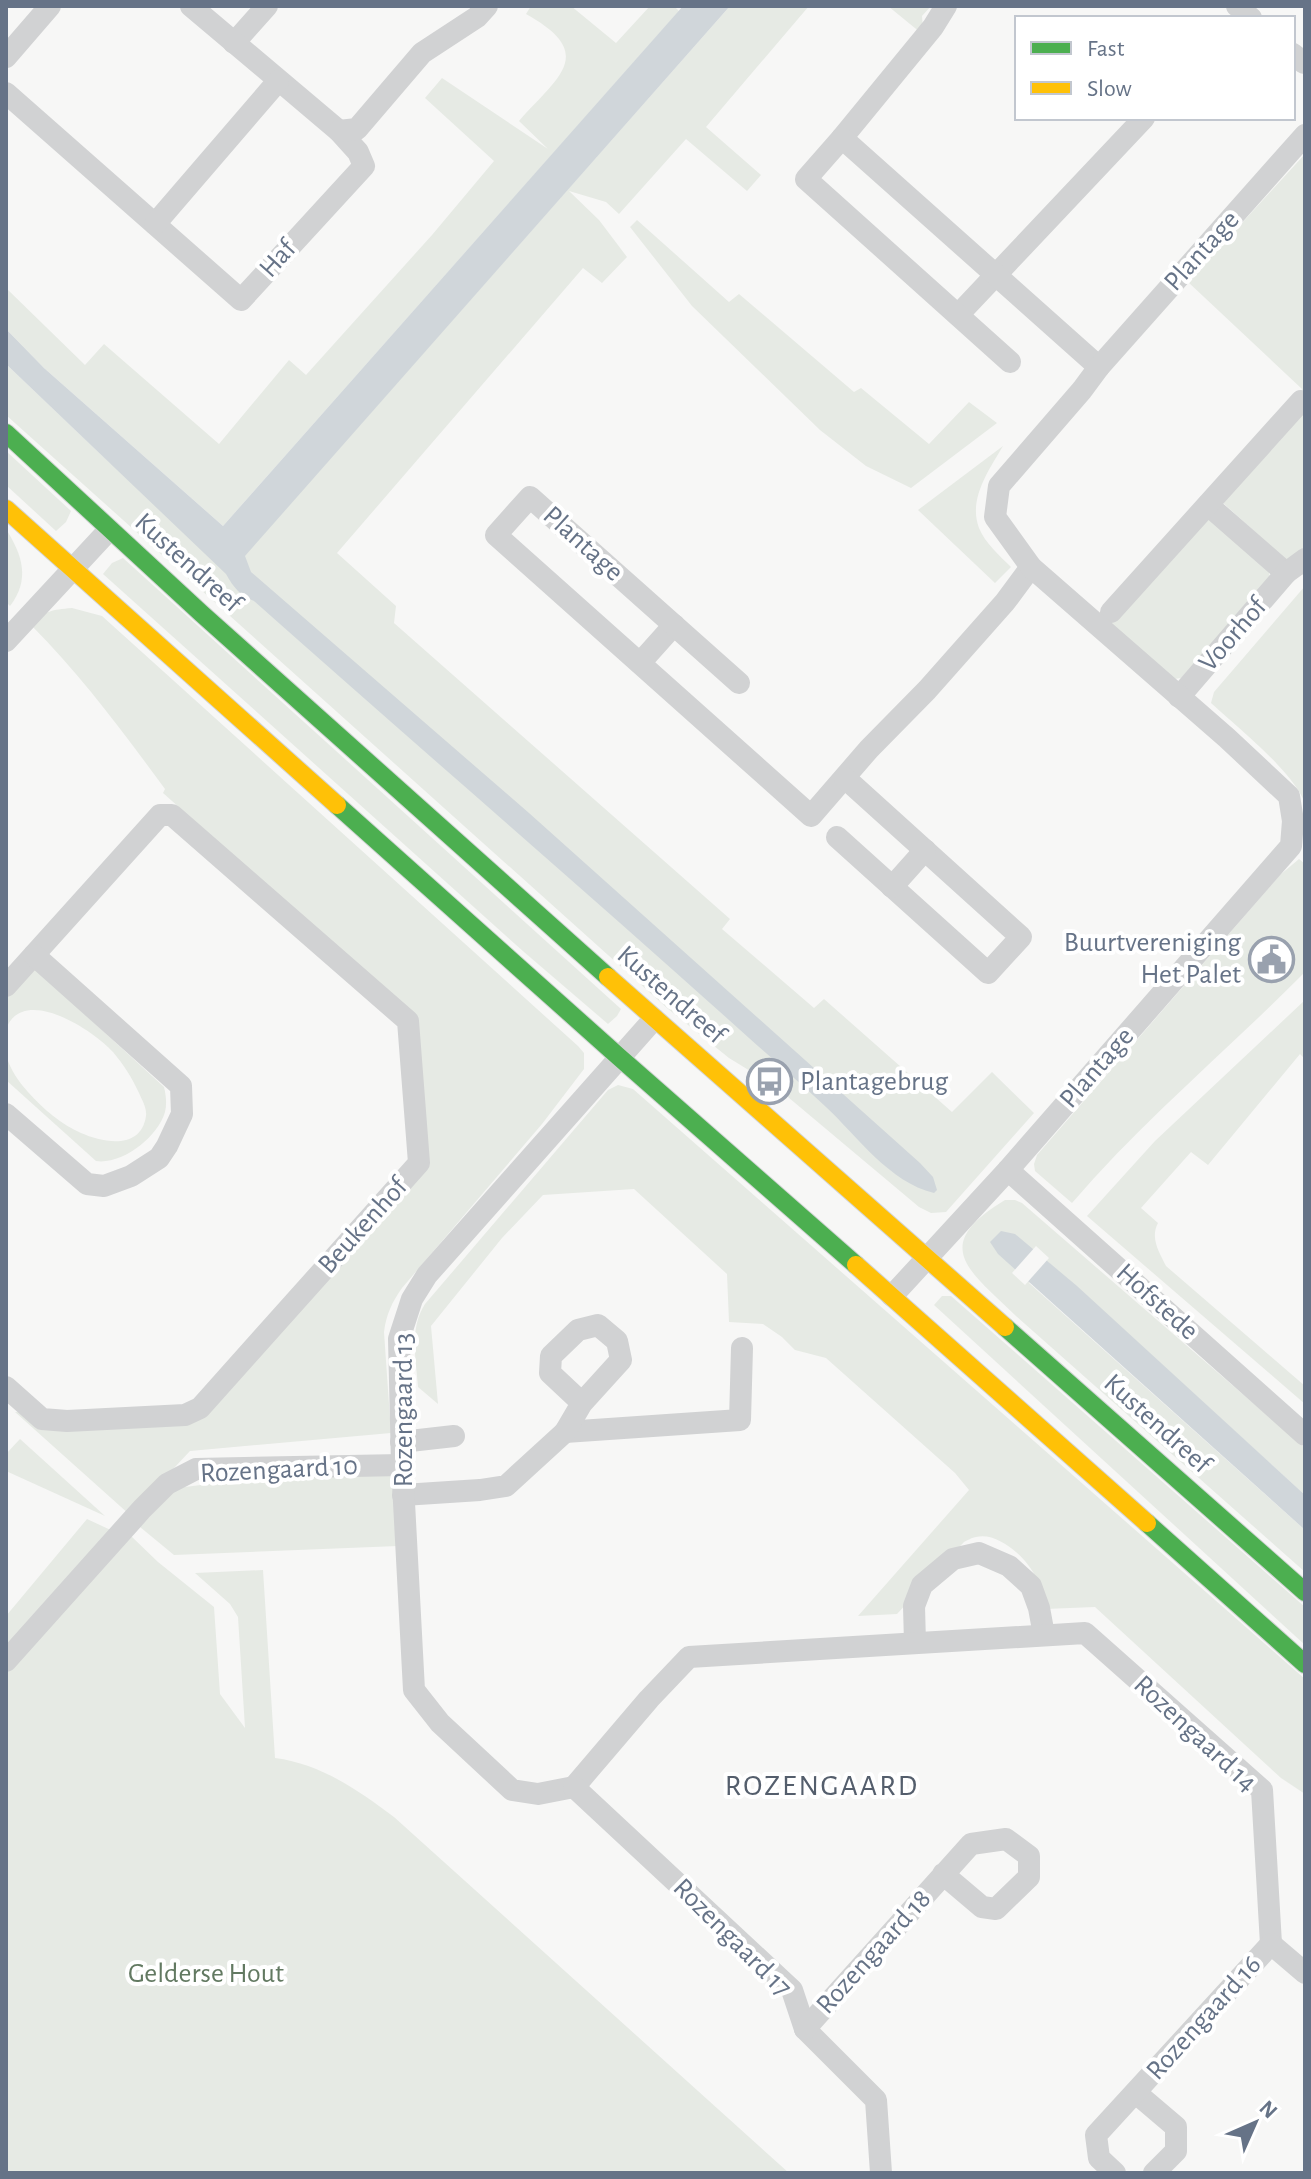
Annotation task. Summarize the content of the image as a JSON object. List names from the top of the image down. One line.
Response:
{"streets":{"main road":["Kustendreef"],"street":["Plantage","Haf","Voorhof","Beukenhof","Hofstede","Rozengaard 13","Rozengaard 10","Rozengaard 14","Rozengaard 17","Rozengaard 18","Rozengaard 16"]},"crossings":[["Plantage","Kustendreef"],["Plantage","Voorhof"],["Plantage","Hofstede"],["Kustendreef","Rozengaard 13"],["Rozengaard 13","Rozengaard 10"],["Rozengaard 13","Rozengaard 14"],["Rozengaard 13","Rozengaard 17"],["Rozengaard 14","Rozengaard 17"],["Rozengaard 14","Rozengaard 16"],["Rozengaard 17","Rozengaard 18"]],"districts":["ROZENGAARD"],"parks":["Gelderse Hout"],"places":{"public building":["Buurtvereniging Het Palet"],"bus stop":["Plantagebrug"]},"legend":["Fast","Slow"],"north":"top right"}
